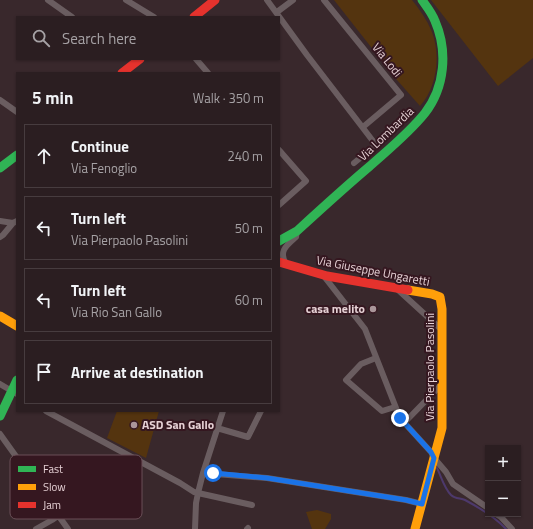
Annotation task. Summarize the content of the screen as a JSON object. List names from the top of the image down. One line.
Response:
{"streets":{"street":["Via Lodi","Via Lombardia","Via Giuseppe Ungaretti","Via Pierpaolo Pasolini"]},"crossings":[["Via Giuseppe Ungaretti","Via Pierpaolo Pasolini"]],"places":["casa melito","ASD San Gallo"],"legend":["Fast","Slow","Jam"],"page":{"search":"Search here","heading":["5 min","Walk · 350 m"],"list":[["Continue","Via Fenoglio","240 m"],["Turn left","Via Pierpaolo Pasolini","50 m"],["Turn left","Via Rio San Gallo","60 m"],"Arrive at destination"],"map_buttons":["+","−"]}}
